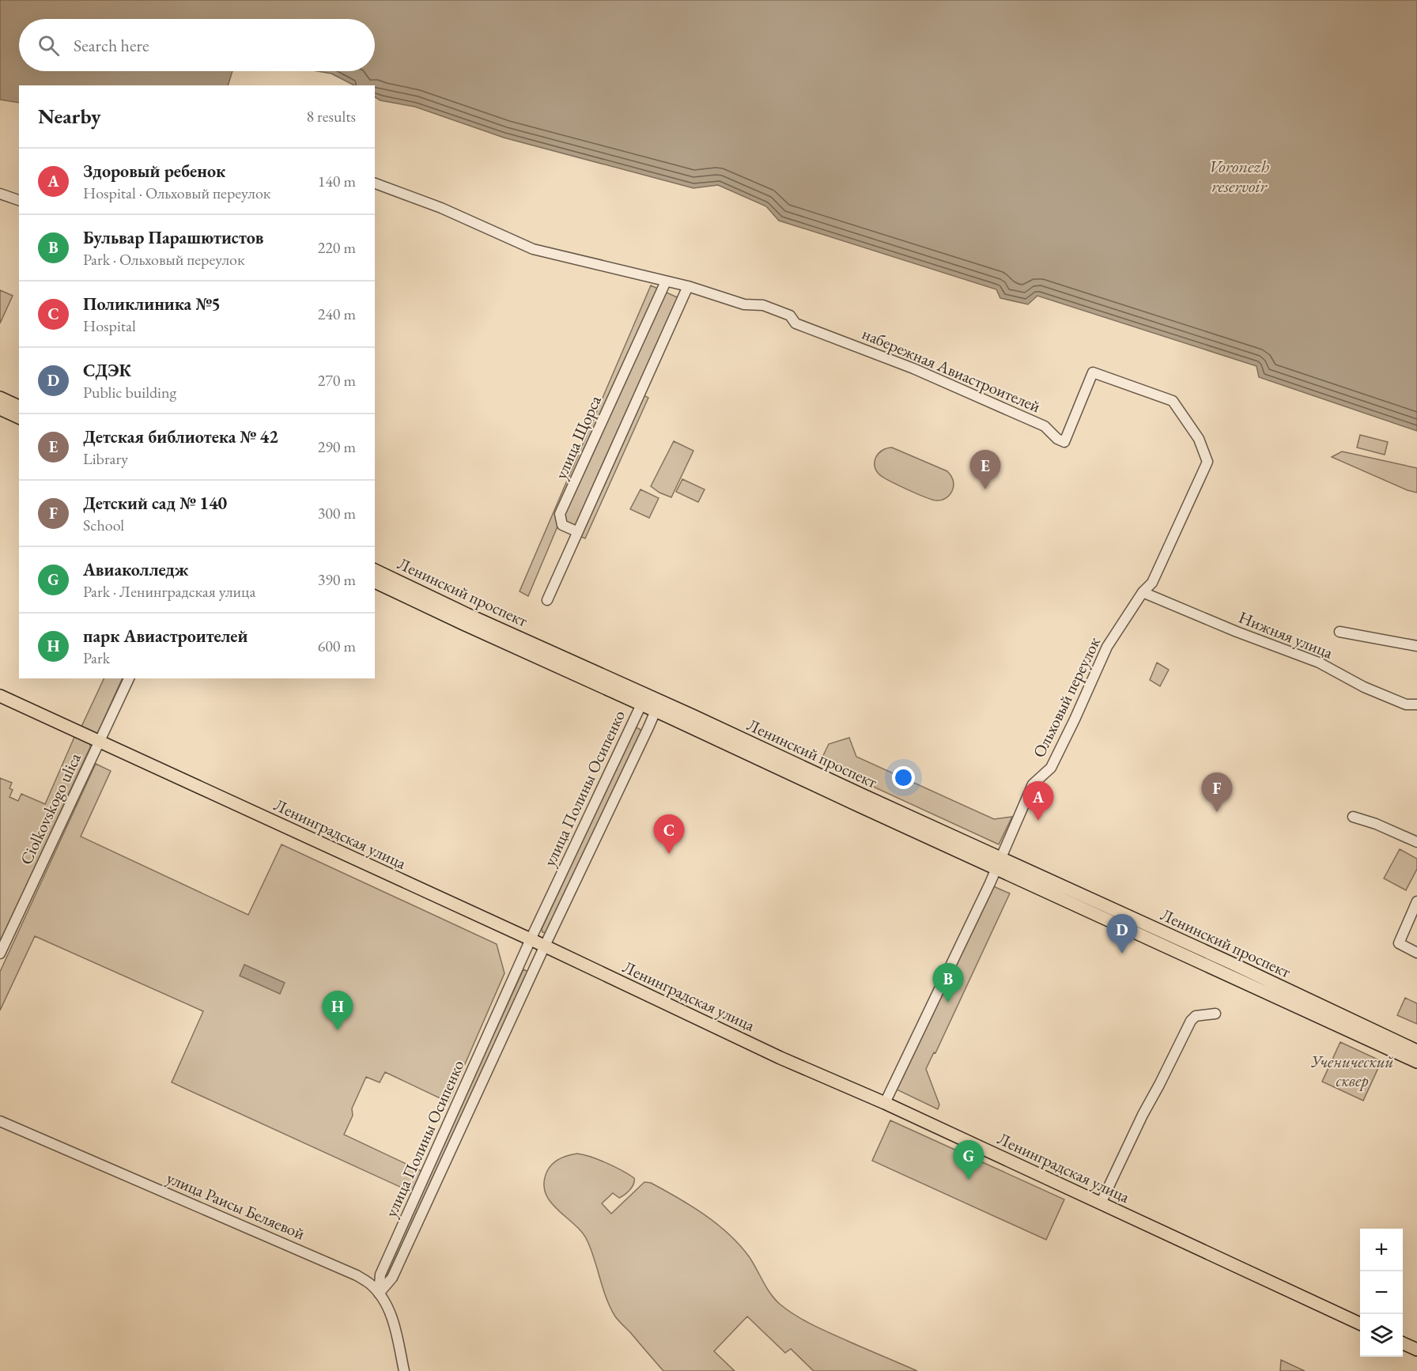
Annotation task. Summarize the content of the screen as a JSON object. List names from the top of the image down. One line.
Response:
{"streets":{"main road":["Ленинский проспект","Ленинградская улица"],"street":["набережная Авиастроителей","улица Щорса","Нижняя улица","Ольховый переулок","улица Полины Осипенко","Ciolkovskogo ulica","улица Раисы Беляевой"]},"crossings":[["набережная Авиастроителей","улица Щорса"],["набережная Авиастроителей","Ольховый переулок"],["Ленинский проспект","Ольховый переулок"],["Ленинский проспект","улица Полины Осипенко"],["Нижняя улица","Ольховый переулок"],["Ольховый переулок","Ленинградская улица"],["улица Полины Осипенко","Ленинградская улица"],["улица Полины Осипенко","улица Раисы Беляевой"],["Ciolkovskogo ulica","Ленинградская улица"]],"water":["Voronezh reservoir"],"parks":["Ученический сквер"],"page":{"search":"Search here","heading":["Nearby","8 results"],"list":[{"mark":"A","name":"Здоровый ребенок","note":"Hospital · Ольховый переулок","value":"140 m"},{"mark":"B","name":"Бульвар Парашютистов","note":"Park · Ольховый переулок","value":"220 m"},{"mark":"C","name":"Поликлиника №5","note":"Hospital","value":"240 m"},{"mark":"D","name":"СДЭК","note":"Public building","value":"270 m"},{"mark":"E","name":"Детская библиотека № 42","note":"Library","value":"290 m"},{"mark":"F","name":"Детский сад № 140","note":"School","value":"300 m"},{"mark":"G","name":"Авиаколледж","note":"Park · Ленинградская улица","value":"390 m"},{"mark":"H","name":"парк Авиастроителей","note":"Park","value":"600 m"}],"pins":["E","F","A","C","D","B","H","G"],"map_buttons":["+","−"]}}
